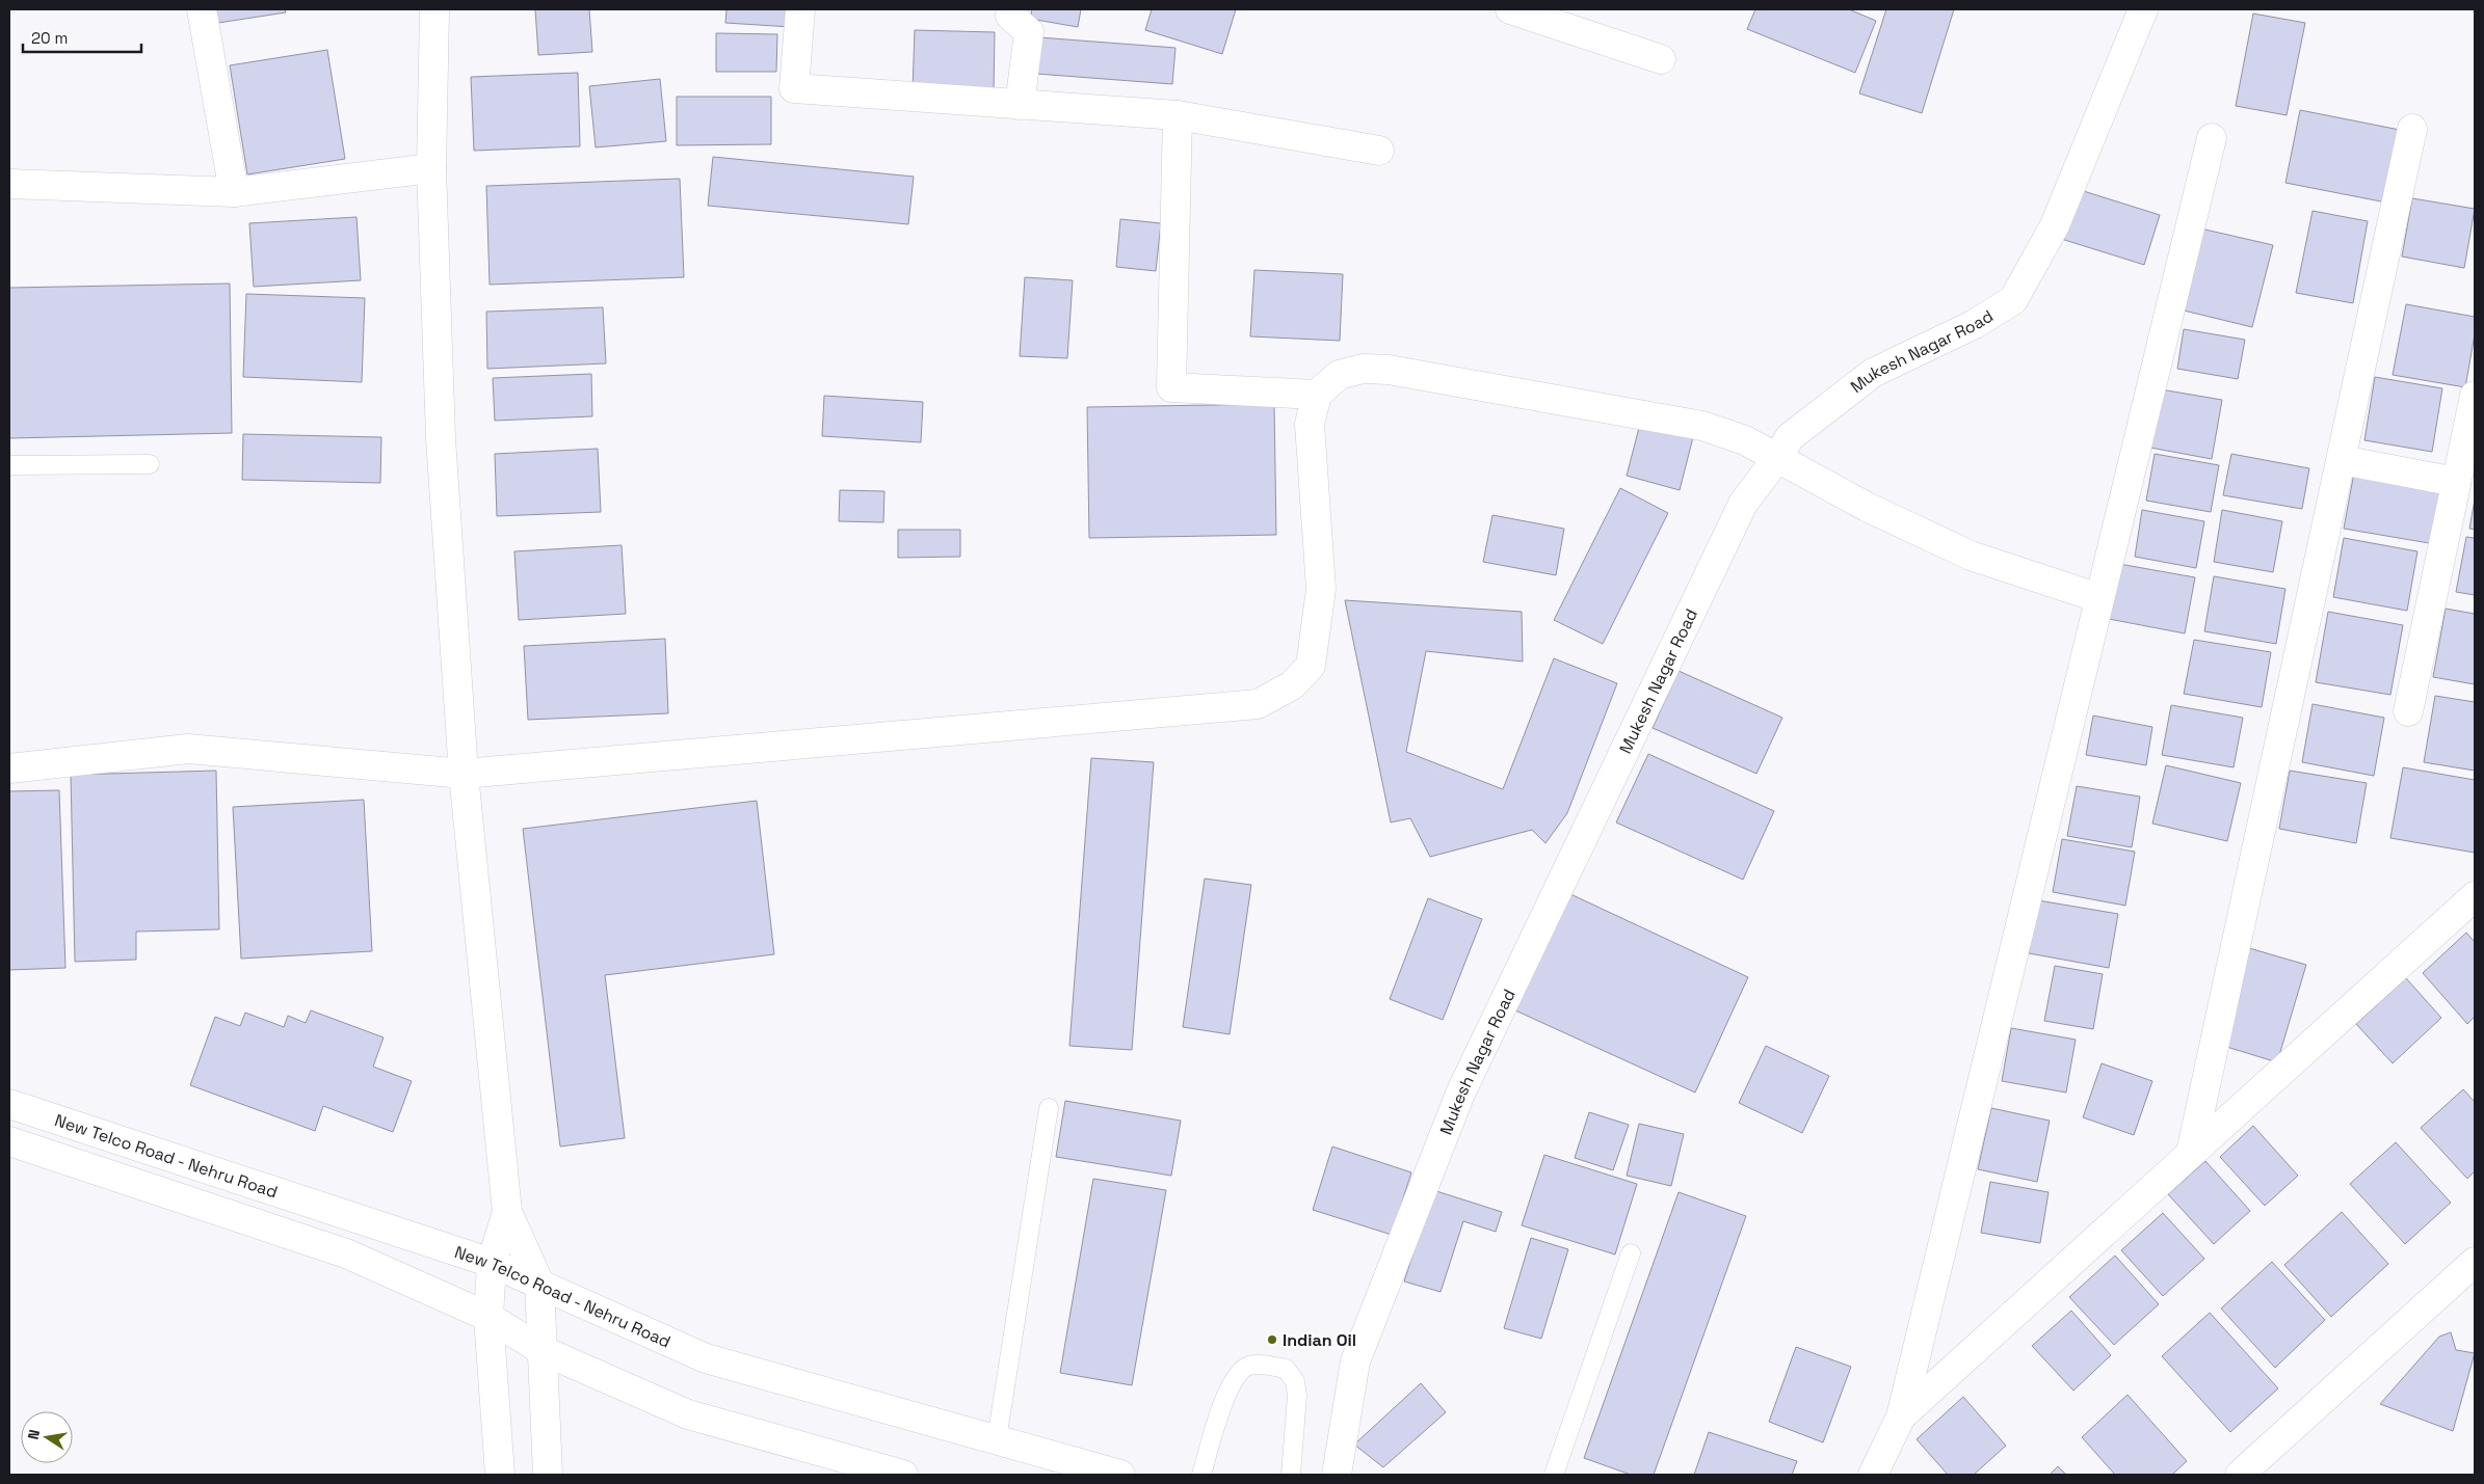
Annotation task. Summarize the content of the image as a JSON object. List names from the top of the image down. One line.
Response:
{"streets":{"street":["Mukesh Nagar Road","New Telco Road - Nehru Road"]},"places":["Indian Oil"],"scale_bar":"20 m","north":"left"}
